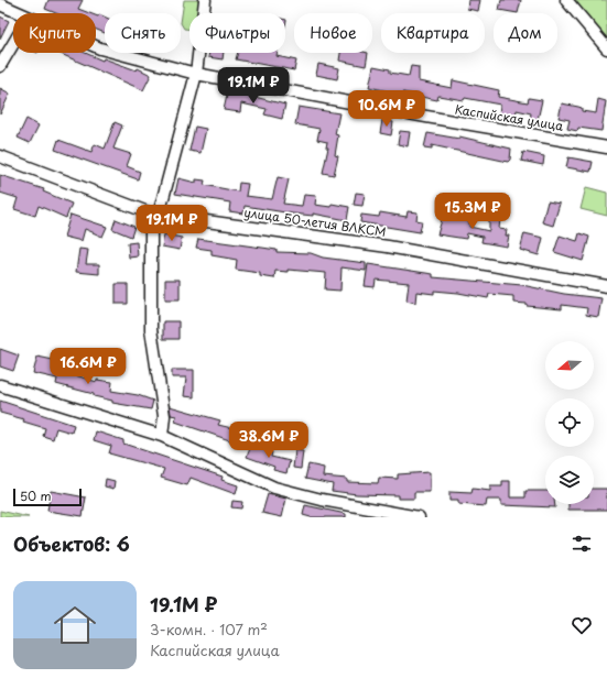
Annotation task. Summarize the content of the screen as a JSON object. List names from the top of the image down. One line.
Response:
{"streets":{"street":["Каспийская улица","улица 50-летия ВЛКСМ"]},"scale_bar":"50 m","north":"left","page":{"chip":["Купить","Снять","Фильтры","Новое","Квартира","Дом"],"price":["19.1M ₽","10.6M ₽","15.3M ₽","19.1M ₽","16.6M ₽","38.6M ₽"],"scale":"50 m","heading":"Объектов: 6","list":[{"name":"19.1M ₽","note":"3-комн. · 107 m² · Каспийская улица"}]}}
